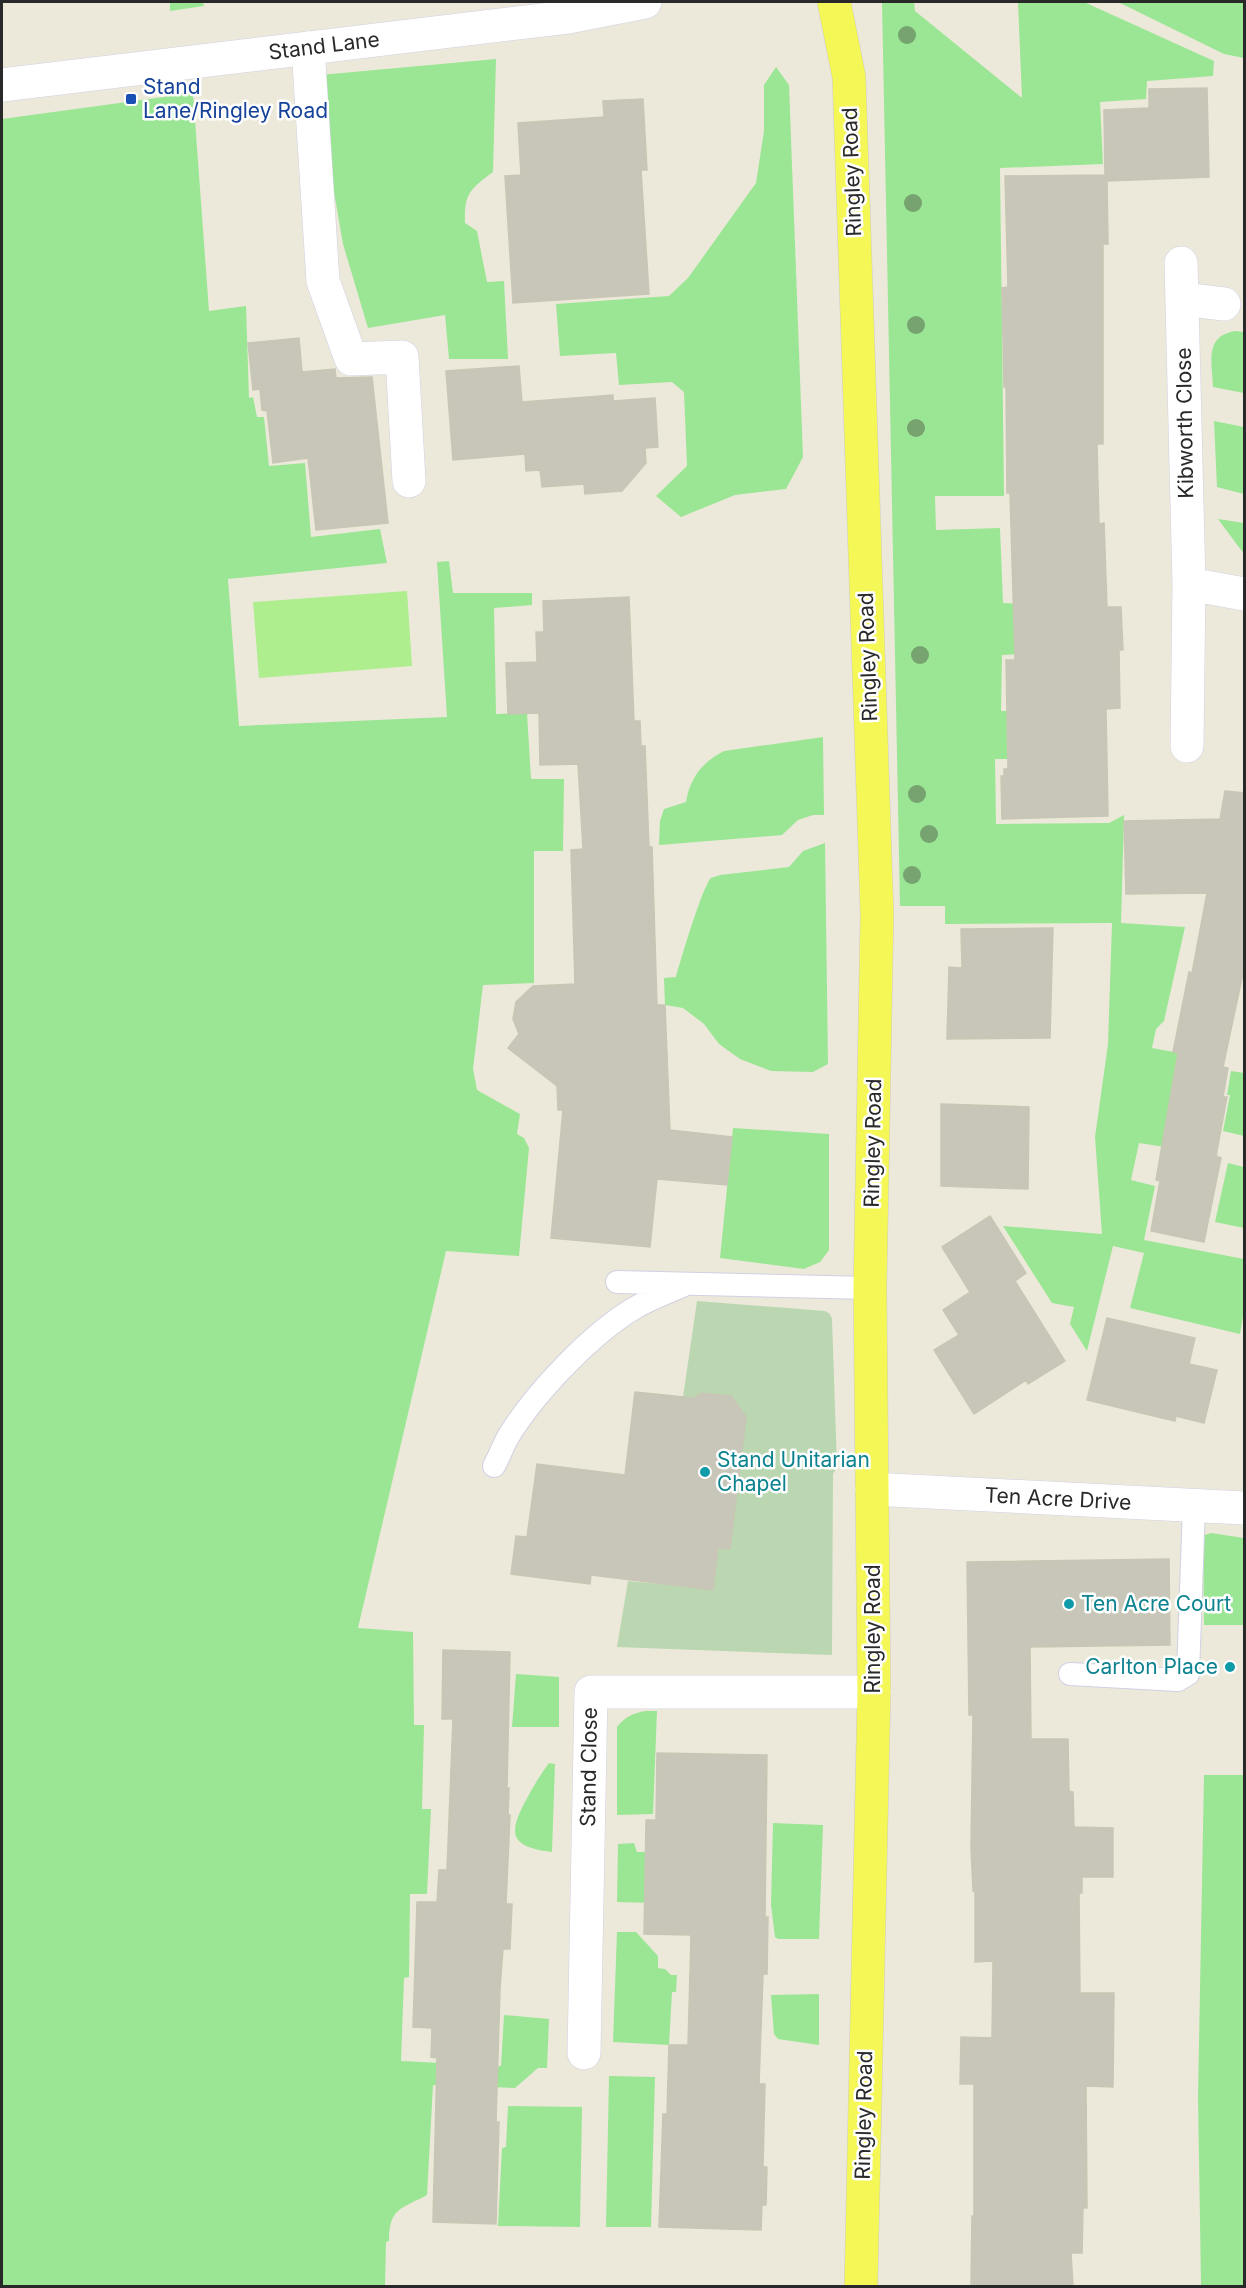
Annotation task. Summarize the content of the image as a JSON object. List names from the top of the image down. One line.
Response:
{"streets":{"main road":["Ringley Road"],"street":["Stand Lane","Kibworth Close","Ten Acre Drive","Stand Close"]},"crossings":[["Ringley Road","Ten Acre Drive"],["Ringley Road","Stand Close"]],"places":{"transit":["Stand Lane/Ringley Road"],"other":["Stand Unitarian Chapel","Ten Acre Court","Carlton Place"]}}
